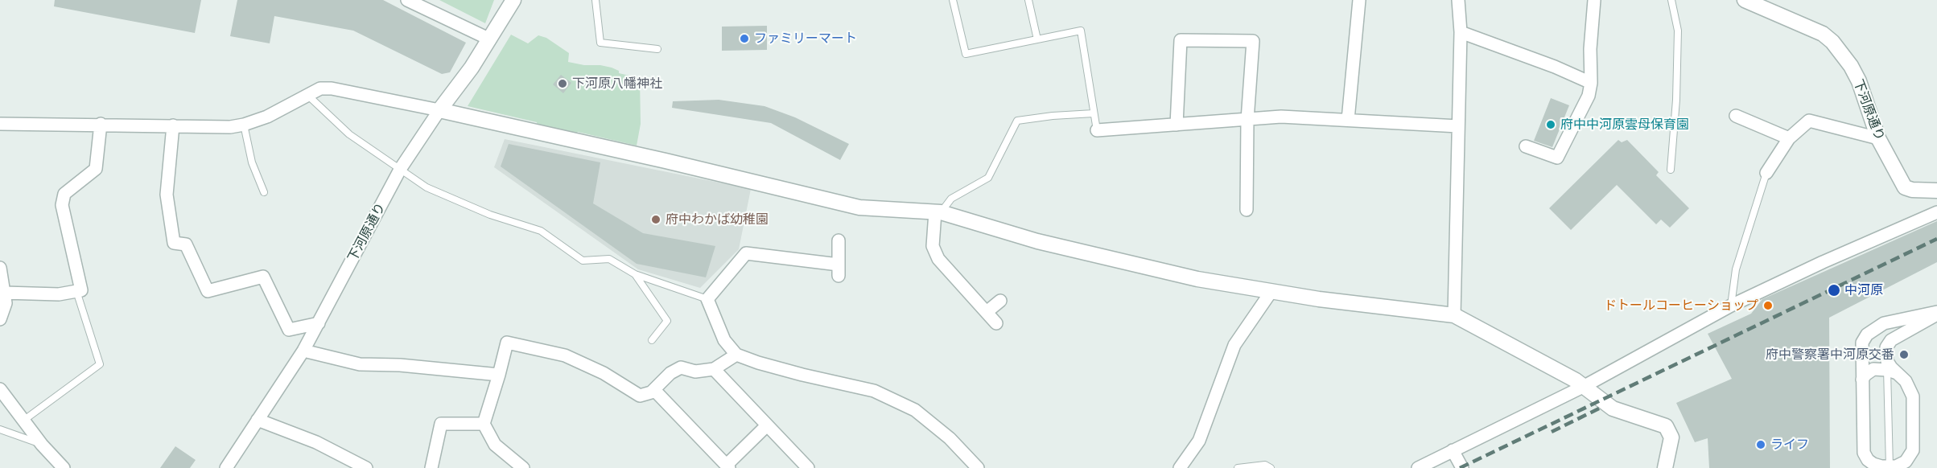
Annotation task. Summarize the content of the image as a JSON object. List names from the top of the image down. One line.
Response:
{"streets":{"street":["下河原通り"]},"places":["ファミリーマート","下河原八幡神社","府中中河原雲母保育園","府中わかば幼稚園","中河原","ドトールコーヒーショップ","府中警察署中河原交番","ライフ"]}
